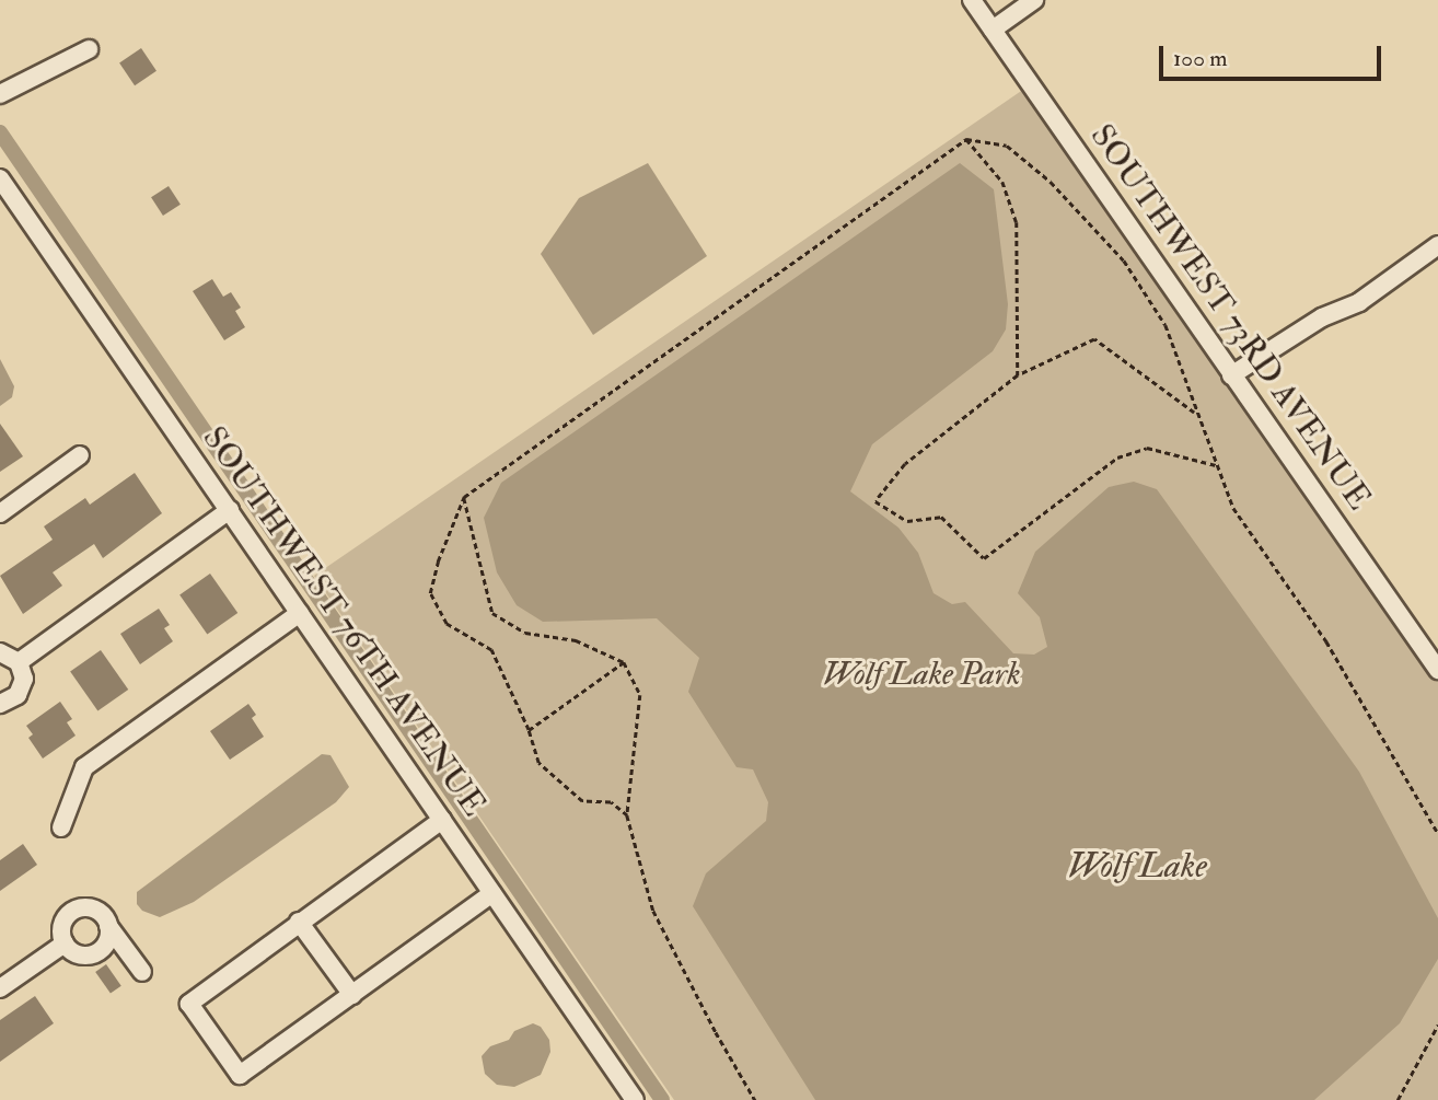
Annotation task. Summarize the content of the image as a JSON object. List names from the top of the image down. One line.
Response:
{"streets":{"street":["SOUTHWEST 73RD AVENUE","SOUTHWEST 76TH AVENUE"]},"water":["Wolf Lake"],"parks":["Wolf Lake Park"],"scale_bar":"100 m"}
